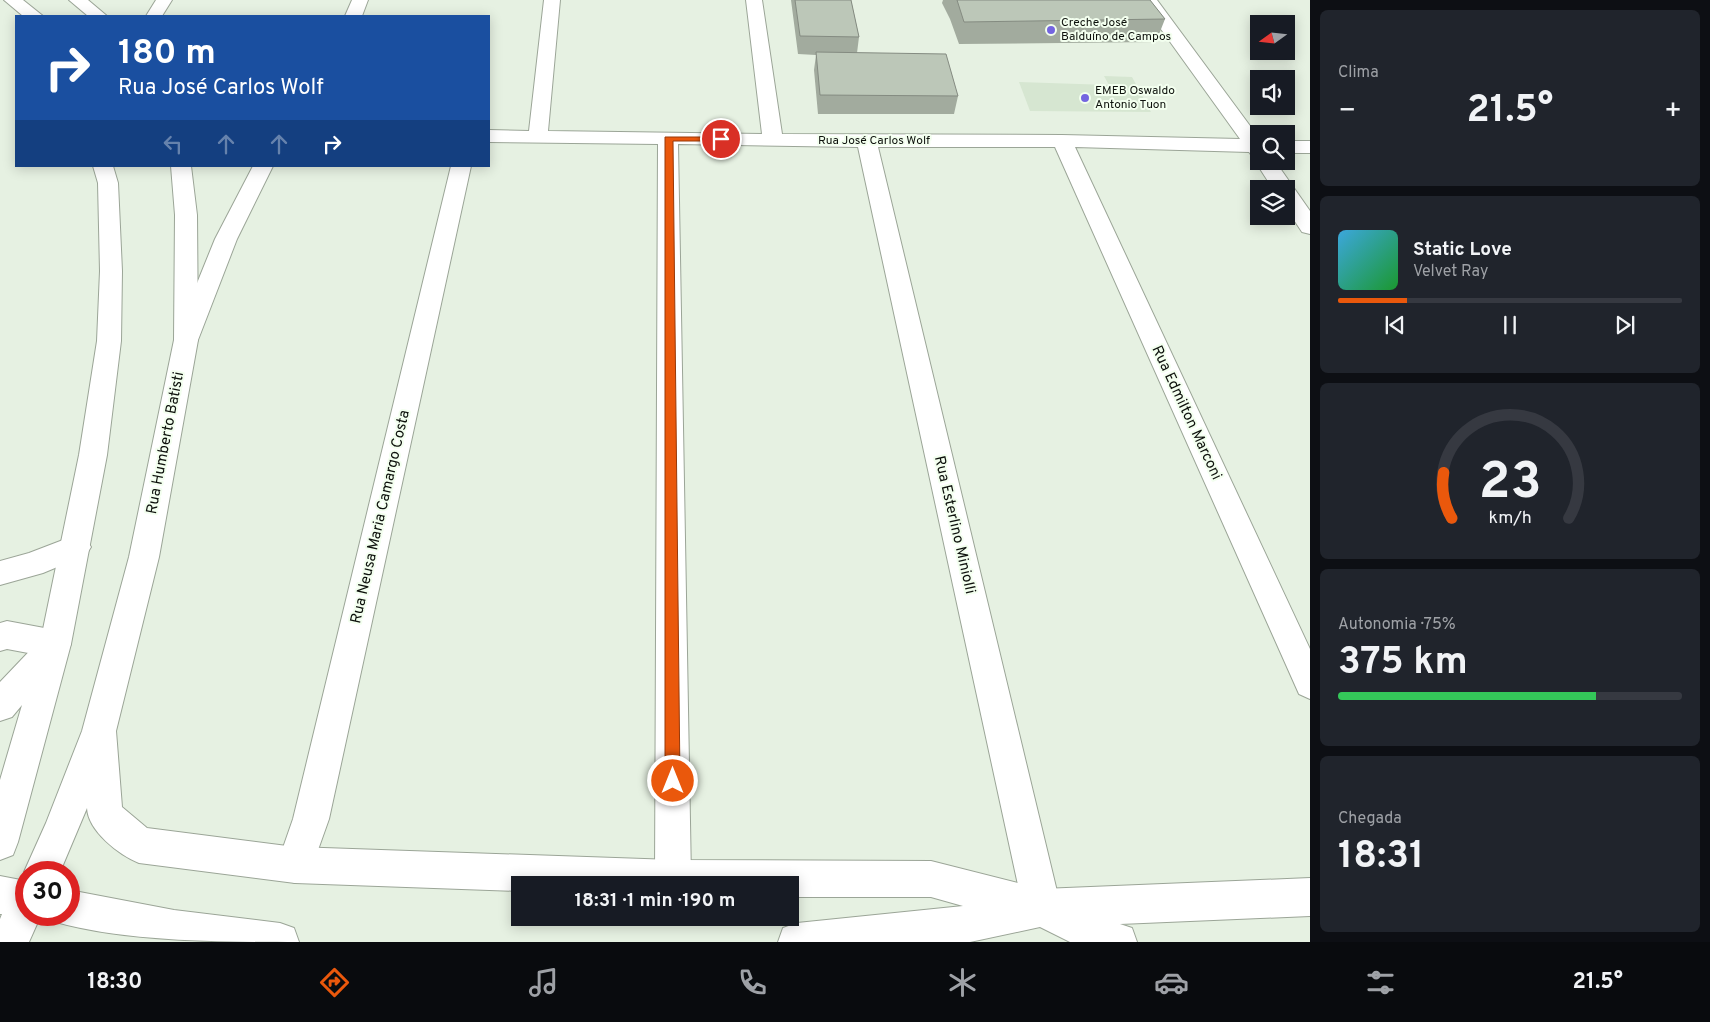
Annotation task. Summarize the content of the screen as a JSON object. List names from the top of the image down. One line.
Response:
{"streets":{"street":["Rua José Carlos Wolf","Rua Edmilton Marconi","Rua Humberto Batisti","Rua Neusa Maria Camargo Costa","Rua Esterlino Miniolli"]},"crossings":[["Rua José Carlos Wolf","Rua Edmilton Marconi"],["Rua José Carlos Wolf","Rua Esterlino Miniolli"]],"places":["Creche José Balduíno de Campos","EMEB Oswaldo Antonio Tuon"],"north":"left","page":{"tile":["Clima",["Autonomia · 75%","375 km"],["Chegada","18:31"]],"turn":["180 m","Rua José Carlos Wolf"],"heat":["−","21.5°","+"],"song":["Static Love","Velvet Ray"],"limit":"30","trip":"18:31 · 1 min · 190 m","tabs":["18:30","21.5°"],"gauge":["23","km/h"]}}
